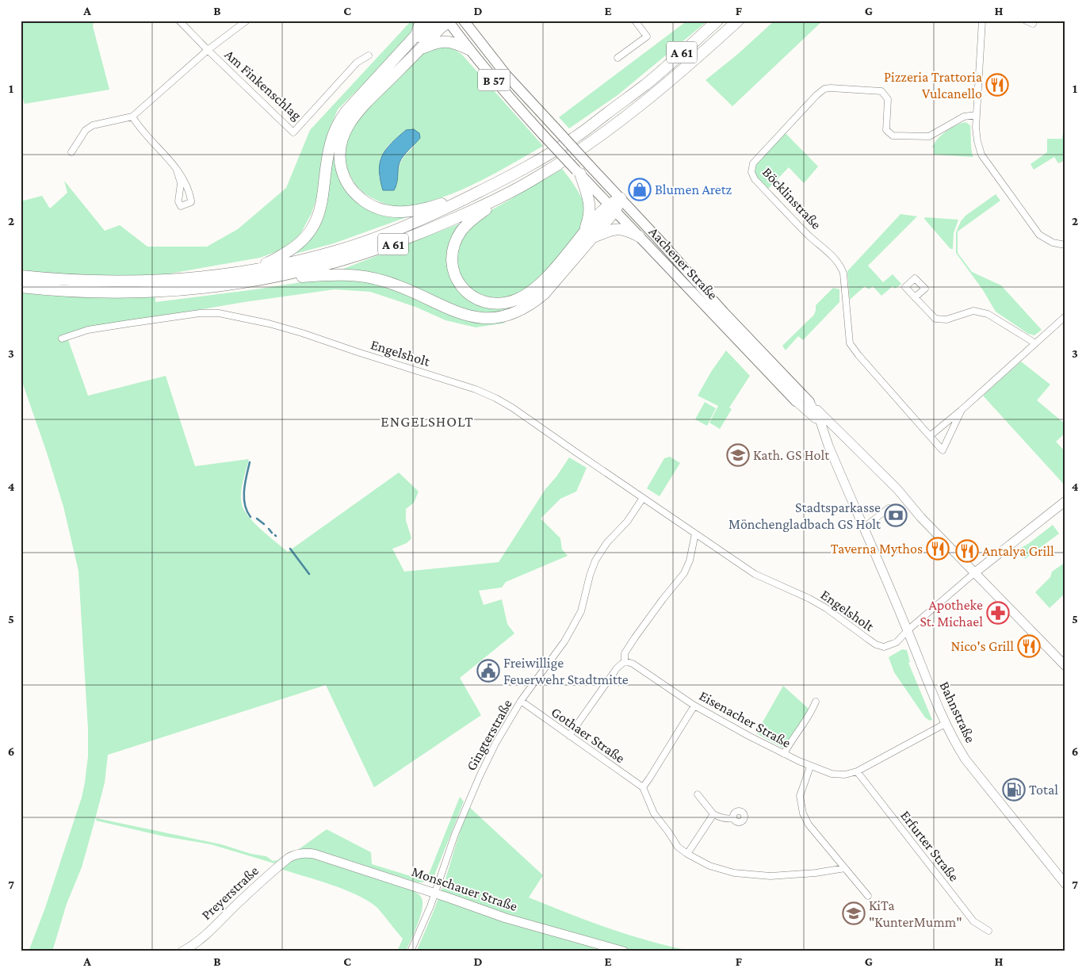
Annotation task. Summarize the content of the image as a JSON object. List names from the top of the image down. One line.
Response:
{"streets":{"highway":["A 61"],"main road":["B 57","Aachener Straße","Bahnstraße","Monschauer Straße","Preyerstraße"],"street":["Am Finkenschlag","Böcklinstraße","Engelsholt","Eisenacher Straße","Gingterstraße","Gothaer Straße","Erfurter Straße"]},"crossings":[["Aachener Straße","Engelsholt"],["Aachener Straße","Bahnstraße"],["Engelsholt","Bahnstraße"],["Engelsholt","Gingterstraße"],["Bahnstraße","Eisenacher Straße"],["Eisenacher Straße","Erfurter Straße"],["Gingterstraße","Gothaer Straße"],["Gingterstraße","Monschauer Straße"],["Monschauer Straße","Preyerstraße"]],"districts":["ENGELSHOLT"],"places":{"restaurant":["Pizzeria Trattoria Vulcanello","Taverna Mythos","Antalya Grill","Nico's Grill"],"shop":["Blumen Aretz"],"school or university":["Kath. GS Holt","KiTa \"KunterMumm\""],"bank":["Stadtsparkasse Mönchengladbach GS Holt"],"pharmacy":["Apotheke St. Michael"],"public building":["Freiwillige Feuerwehr Stadtmitte"],"fuel station":["Total"]},"grid":{"columns":["A","B","C","D","E","F","G","H"],"rows":["1","2","3","4","5","6","7"]}}
